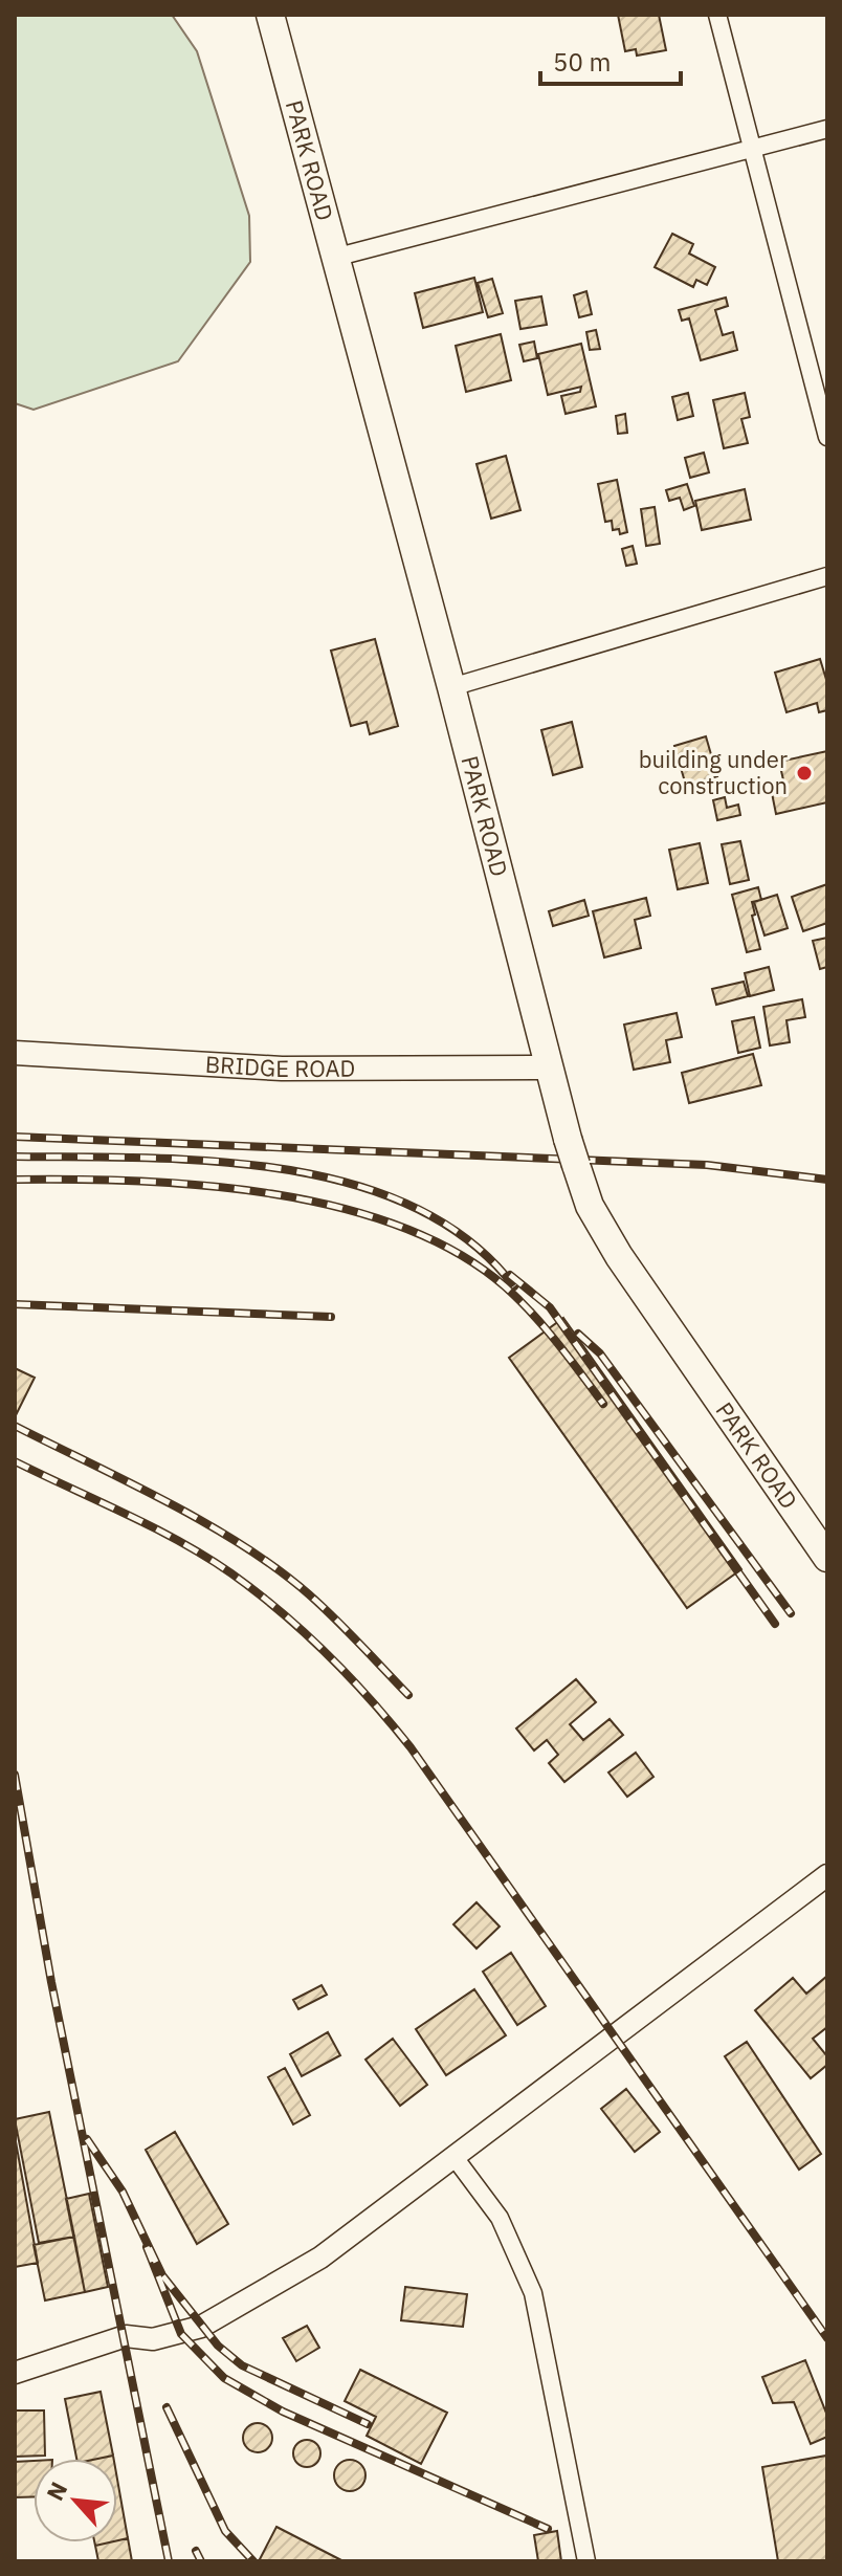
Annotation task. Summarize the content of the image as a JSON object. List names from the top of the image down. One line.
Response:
{"streets":{"highway":["PARK ROAD"],"main road":["BRIDGE ROAD"]},"crossings":[["PARK ROAD","BRIDGE ROAD"]],"places":["building under construction"],"scale_bar":"50 m","north":"top left"}
